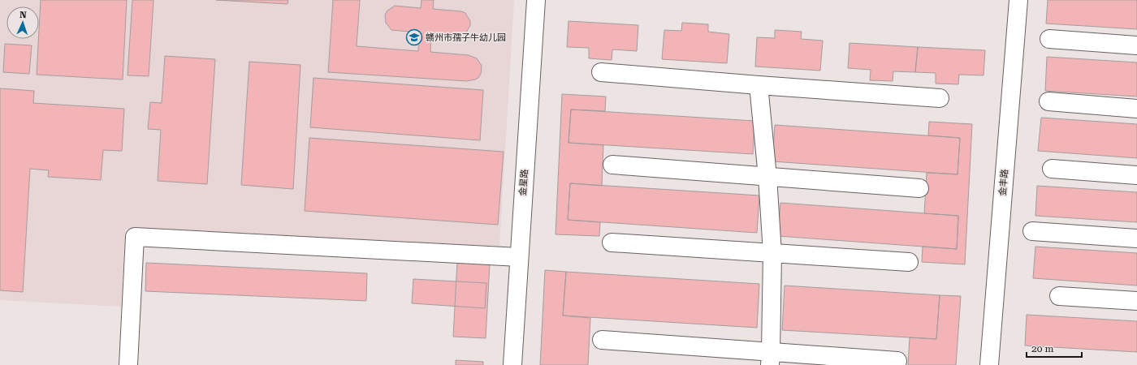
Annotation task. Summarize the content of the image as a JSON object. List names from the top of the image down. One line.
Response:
{"streets":{"street":["金星路","金丰路"]},"places":{"school or university":["赣州市孺子牛幼儿园"]},"scale_bar":"20 m","north":"top"}
